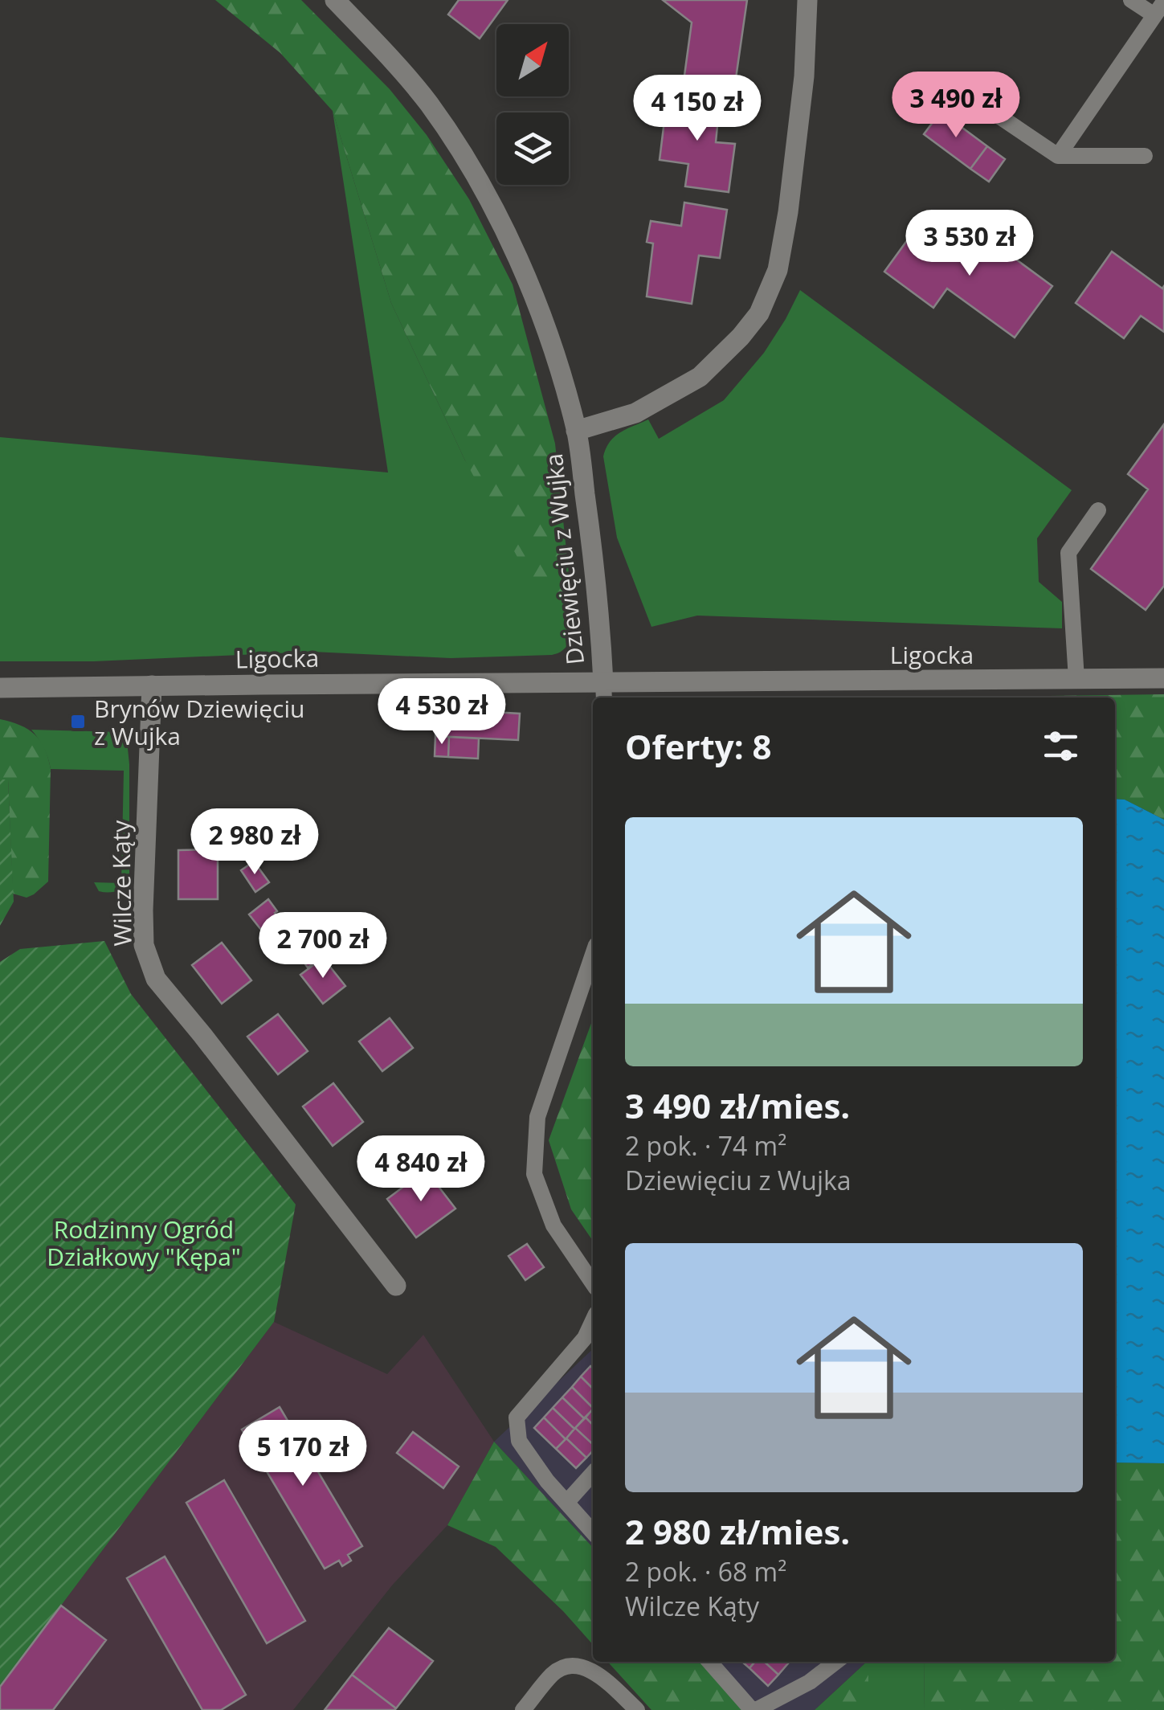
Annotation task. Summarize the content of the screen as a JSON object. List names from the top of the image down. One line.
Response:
{"streets":{"street":["Dziewięciu z Wujka","Ligocka","Wilcze Kąty"]},"crossings":[["Dziewięciu z Wujka","Ligocka"],["Ligocka","Wilcze Kąty"]],"parks":["Rodzinny Ogród Działkowy \"Kępa\""],"places":{"transit":["Brynów Dziewięciu z Wujka"]},"north":"top right","page":{"price":["3 490 zł","4 150 zł","3 530 zł","4 530 zł","2 980 zł","2 700 zł","4 840 zł","5 170 zł"],"heading":"Oferty: 8","list":[{"name":"3 490 zł/mies.","note":"2 pok. · 74 m² · Dziewięciu z Wujka"},{"name":"2 980 zł/mies.","note":"2 pok. · 68 m² · Wilcze Kąty"}]}}
